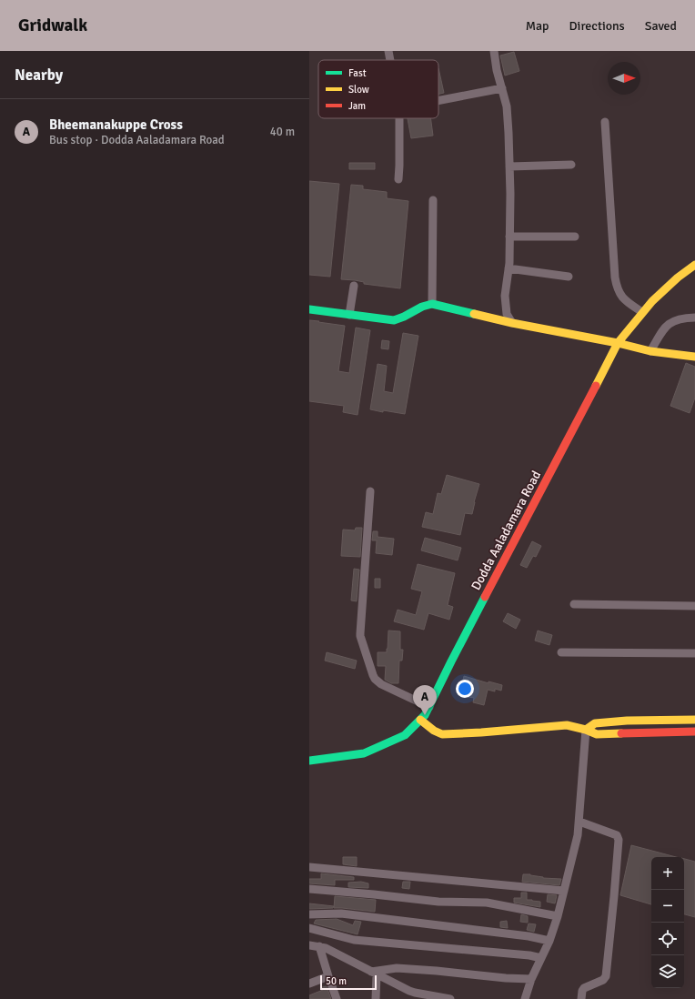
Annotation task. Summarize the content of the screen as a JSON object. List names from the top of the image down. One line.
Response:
{"streets":{"street":["Dodda Aaladamara Road"]},"legend":["Fast","Slow","Jam"],"scale_bar":"50 m","north":"right","page":{"header":"Gridwalk","nav":["Map","Directions","Saved"],"heading":"Nearby","list":[{"mark":"A","name":"Bheemanakuppe Cross","note":"Bus stop · Dodda Aaladamara Road","value":"40 m"}],"pins":"A","map_buttons":["+","−"],"scale":"50 m"}}
